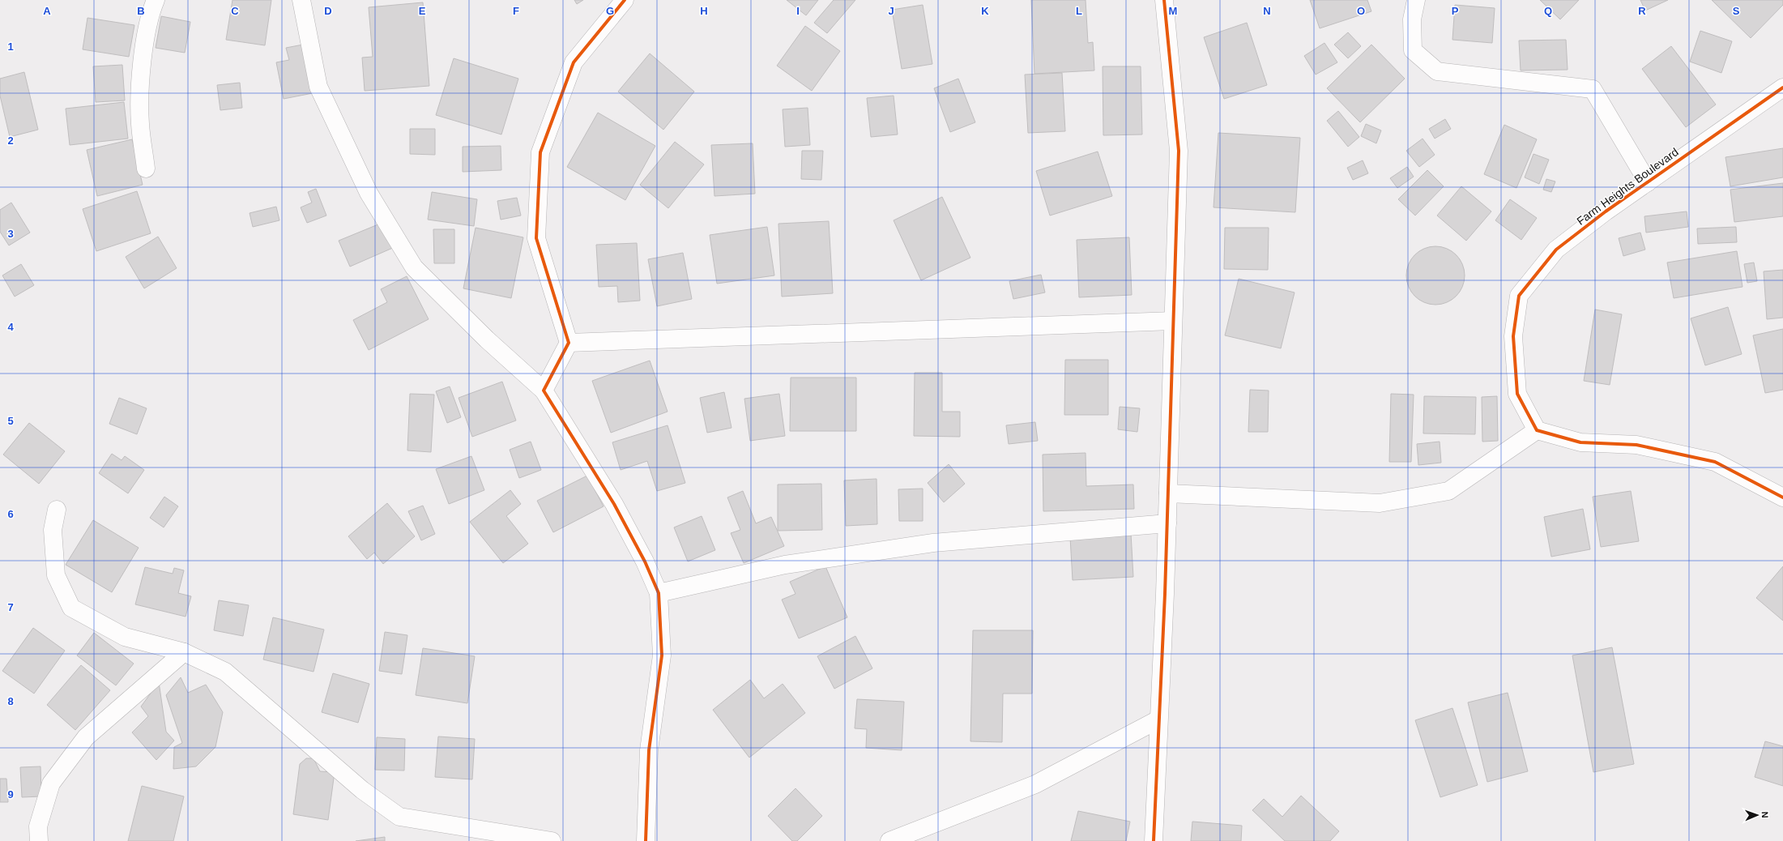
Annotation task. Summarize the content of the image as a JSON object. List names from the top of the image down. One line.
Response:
{"streets":{"street":["Farm Heights Boulevard"]},"north":"right","grid":{"columns":["A","B","C","D","E","F","G","H","I","J","K","L","M","N","O","P","Q","R","S"],"rows":["1","2","3","4","5","6","7","8","9"]}}
